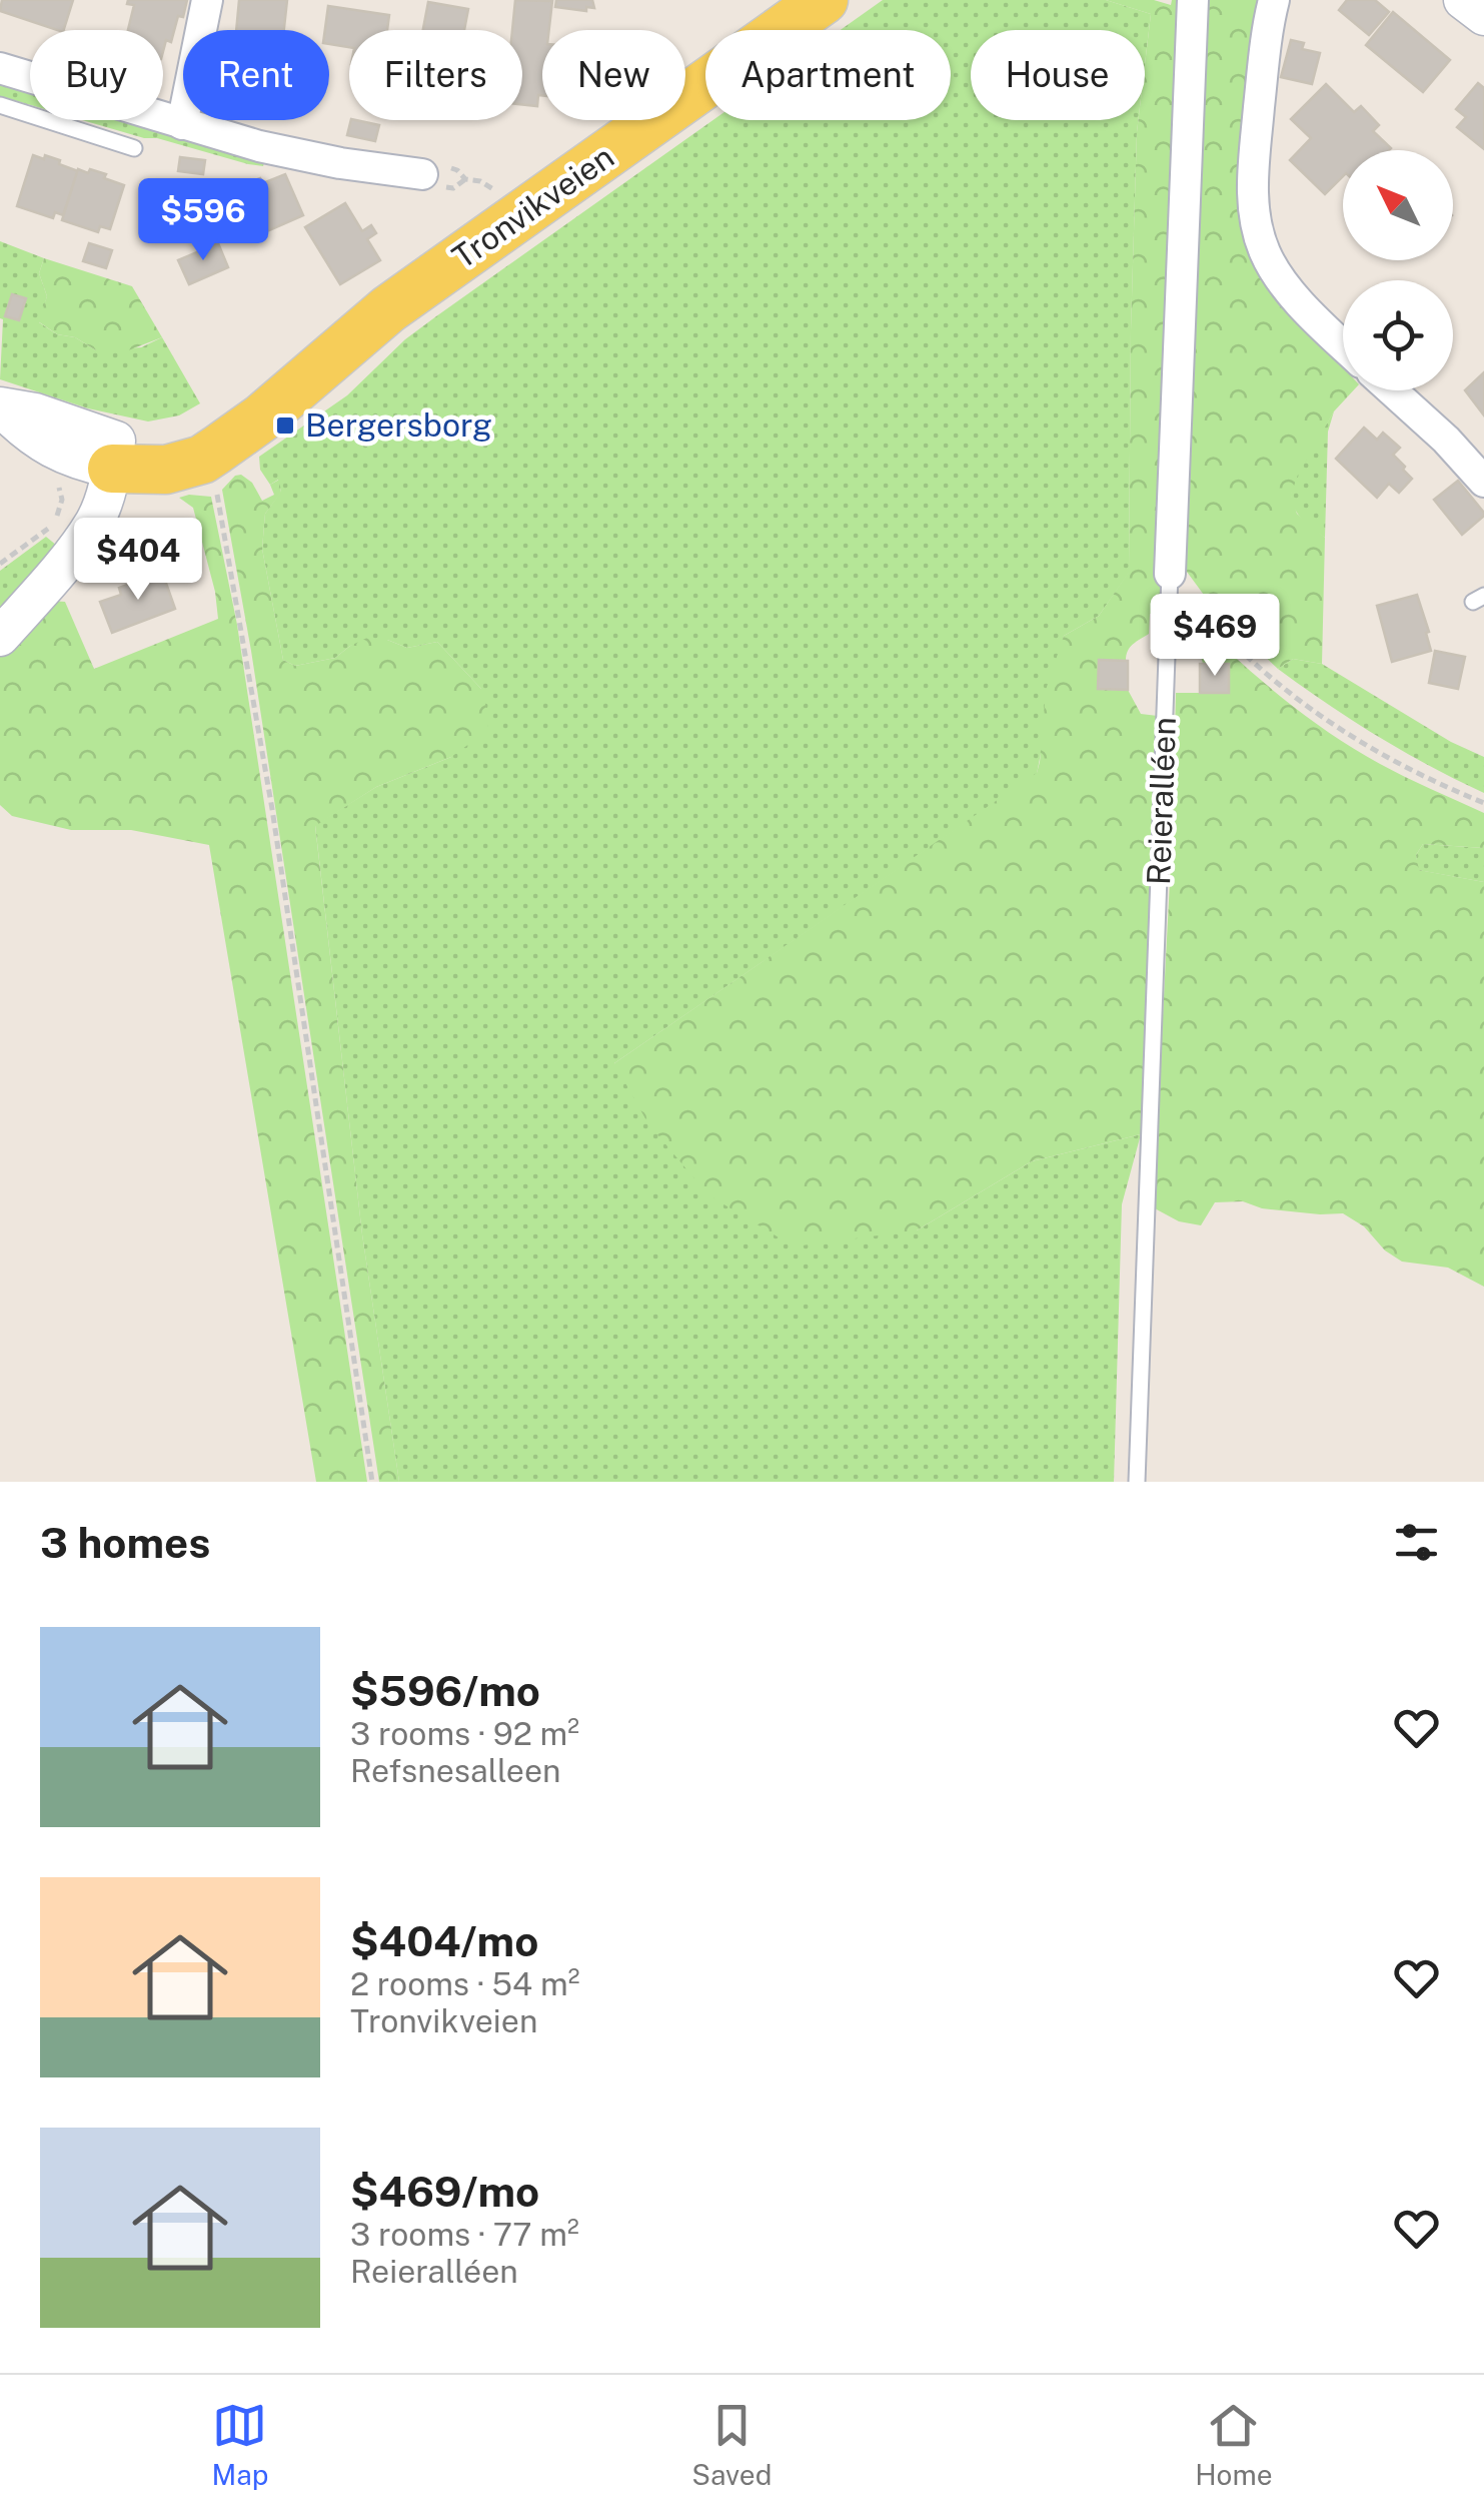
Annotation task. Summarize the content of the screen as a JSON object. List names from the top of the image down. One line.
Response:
{"streets":{"main road":["Tronvikveien"],"street":["Reieralléen"]},"places":{"transit":["Bergersborg"]},"north":"top left","page":{"chip":["Buy","Rent","Filters","New","Apartment","House"],"price":["$596","$404","$469"],"heading":"3 homes","list":[{"name":"$596/mo","note":"3 rooms · 92 m² · Refsnesalleen"},{"name":"$404/mo","note":"2 rooms · 54 m² · Tronvikveien"},{"name":"$469/mo","note":"3 rooms · 77 m² · Reieralléen"}],"tabs":["Map","Saved","Home"]}}
